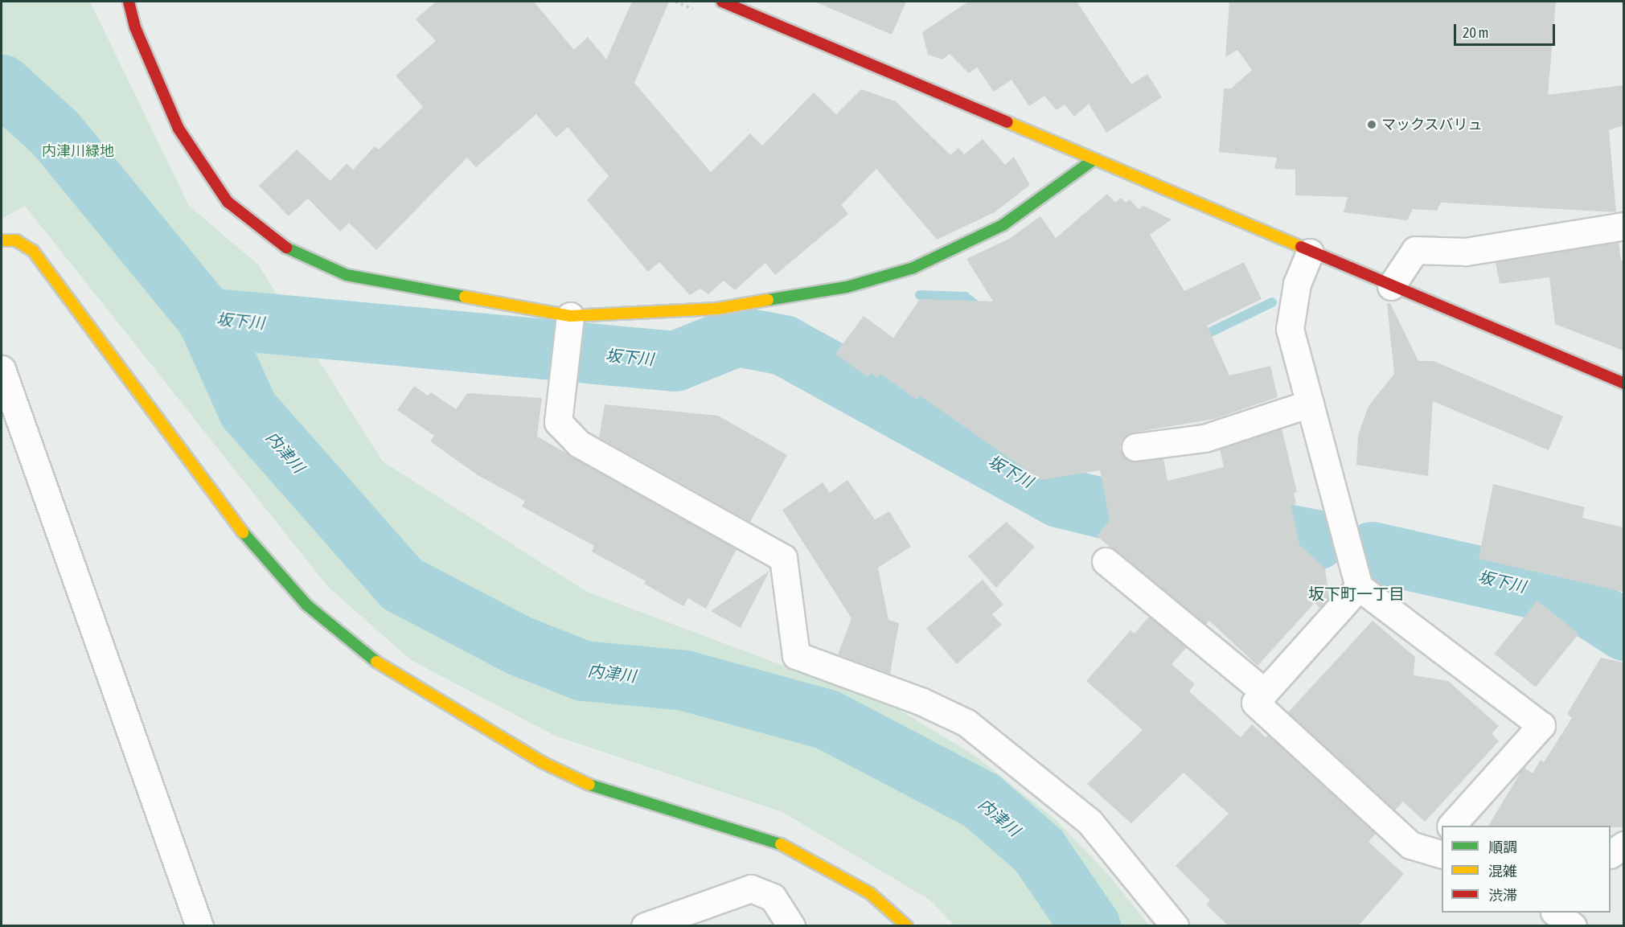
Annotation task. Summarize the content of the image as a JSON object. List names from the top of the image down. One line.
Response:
{"districts":["坂下町一丁目"],"water":["坂下川","内津川"],"parks":["内津川緑地"],"places":["マックスバリュ"],"legend":["順調","混雑","渋滞"],"scale_bar":"20 m"}
